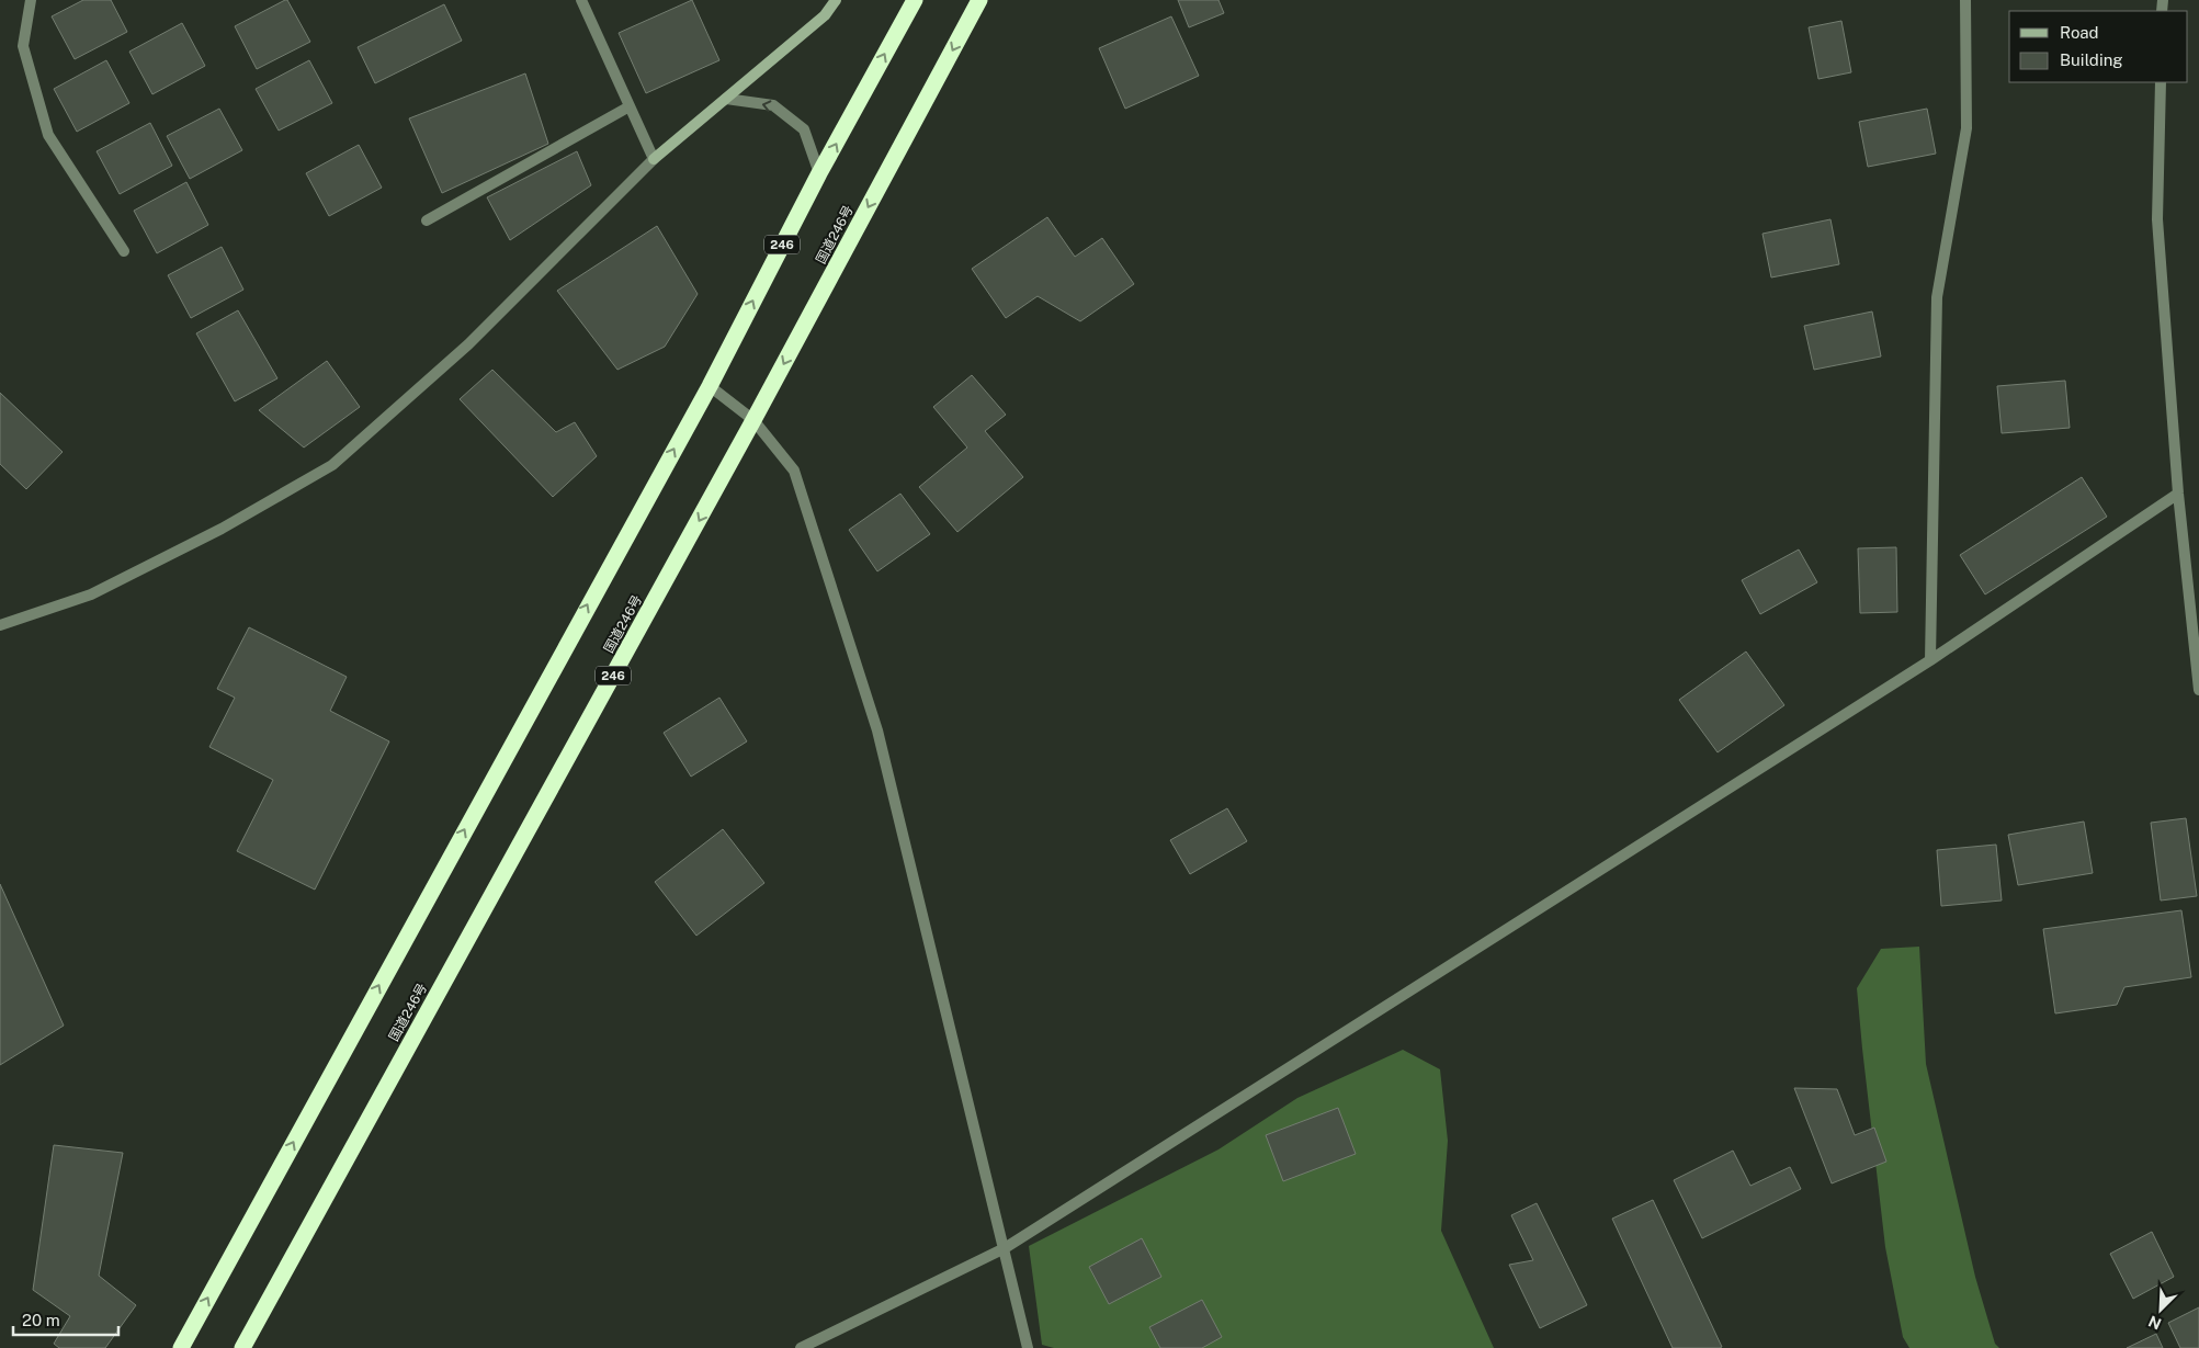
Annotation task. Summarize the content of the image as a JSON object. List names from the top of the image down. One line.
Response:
{"streets":{"highway":["国道246号","246"]},"legend":["Road","Building"],"scale_bar":"20 m","north":"bottom left"}
